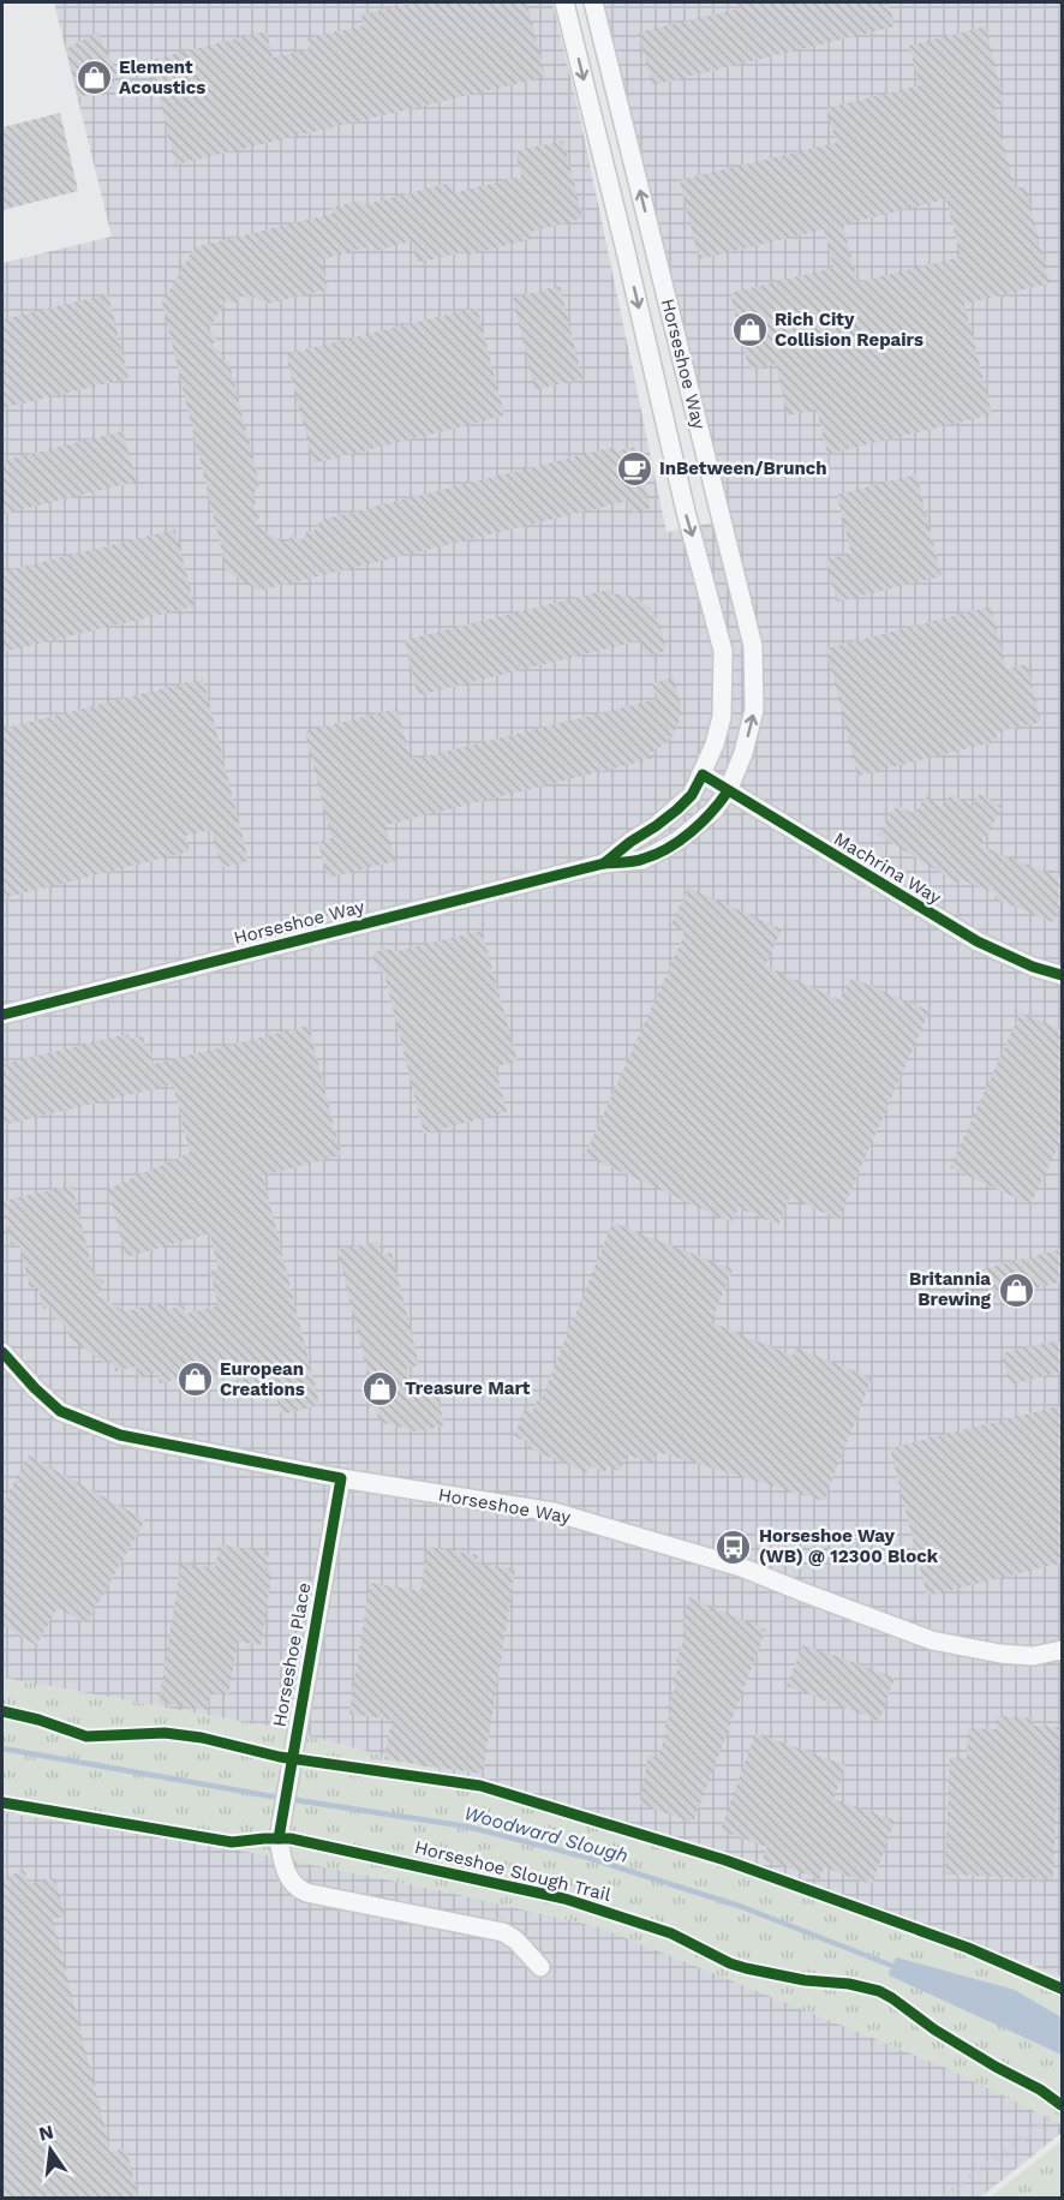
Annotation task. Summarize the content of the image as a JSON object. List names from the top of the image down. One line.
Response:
{"streets":{"street":["Horseshoe Way","Machrina Way","Horseshoe Place"],"cycle path":["Horseshoe Slough Trail"]},"crossings":[["Horseshoe Way","Machrina Way"],["Horseshoe Way","Horseshoe Place"]],"water":["Woodward Slough"],"places":{"shop":["Element Acoustics","Rich City Collision Repairs","Britannia Brewing","European Creations","Treasure Mart"],"cafe":["InBetween/Brunch"],"bus stop":["Horseshoe Way (WB) @ 12300 Block"]},"north":"top"}
